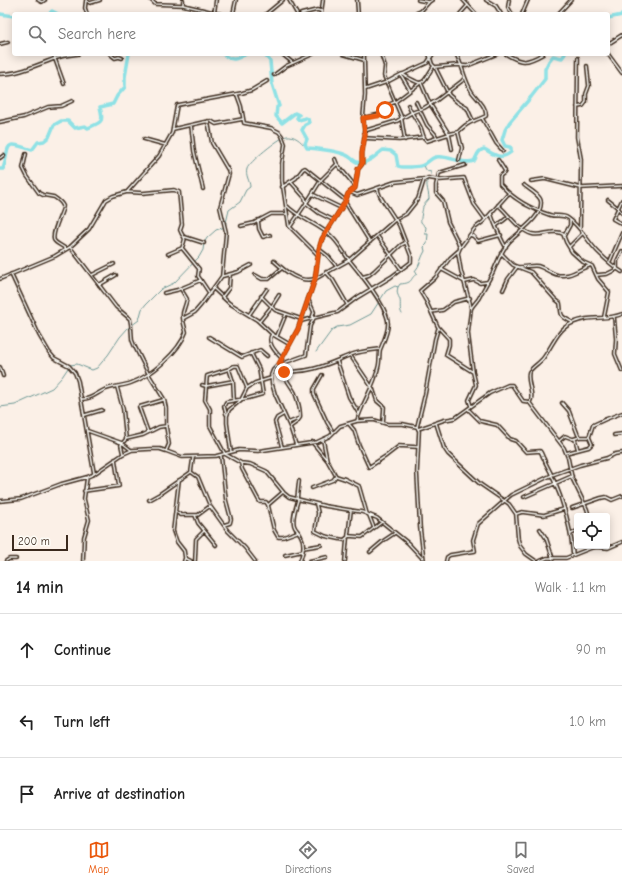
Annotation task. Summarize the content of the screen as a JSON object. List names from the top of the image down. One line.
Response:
{"scale_bar":"200 m","page":{"search":"Search here","scale":"200 m","heading":["14 min","Walk · 1.1 km"],"list":[["Continue","90 m"],["Turn left","1.0 km"],"Arrive at destination"],"nav":["Map","Directions","Saved"]}}
